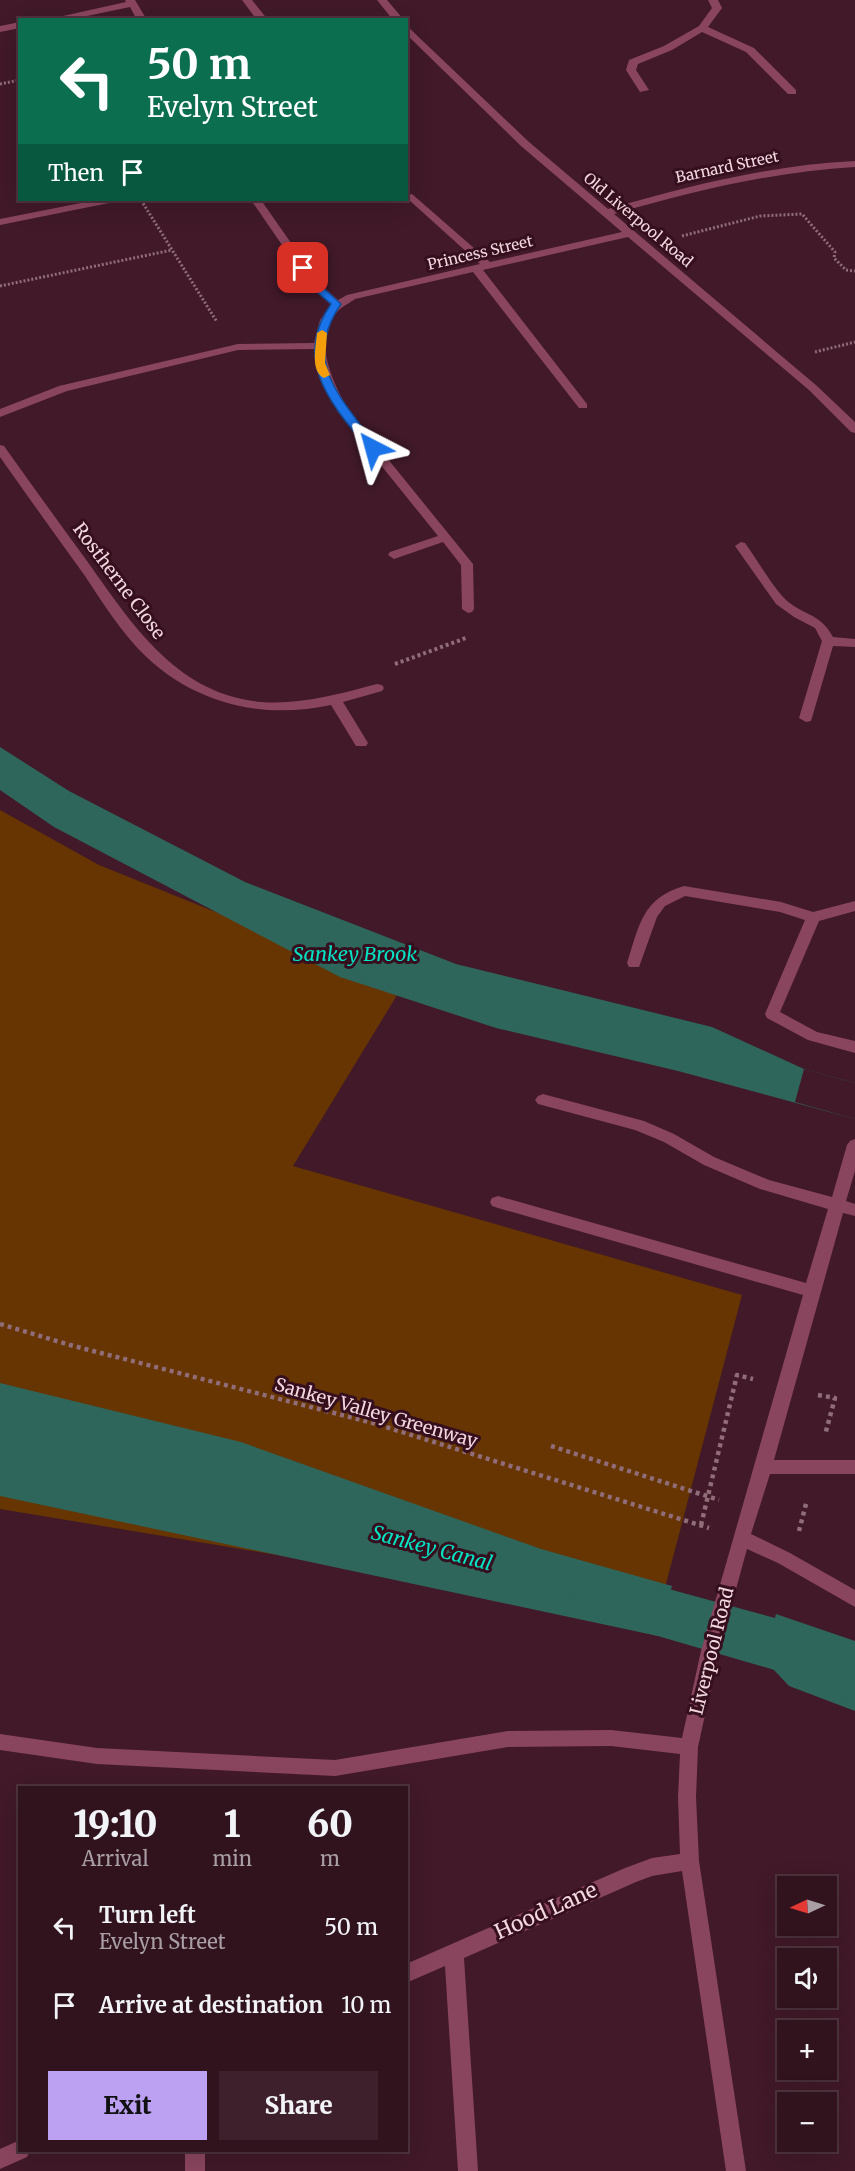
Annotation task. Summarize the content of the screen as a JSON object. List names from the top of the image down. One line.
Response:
{"streets":{"street":["Barnard Street","Old Liverpool Road","Princess Street","Rostherne Close","Liverpool Road","Hood Lane"],"path":["Sankey Valley Greenway"]},"crossings":[["Barnard Street","Old Liverpool Road"],["Old Liverpool Road","Princess Street"],["Sankey Valley Greenway","Liverpool Road"],["Liverpool Road","Hood Lane"]],"water":["Sankey Brook","Sankey Canal"],"north":"left","page":{"turn":["50 m","Evelyn Street"],"then":"Then","eta":["19:10","Arrival","1","min","60","m"],"map_buttons":["+","−"],"list":[{"name":"Turn left","note":"Evelyn Street","value":"50 m"},{"name":"Arrive at destination","value":"10 m"}],"buttons":["Exit","Share"]}}
